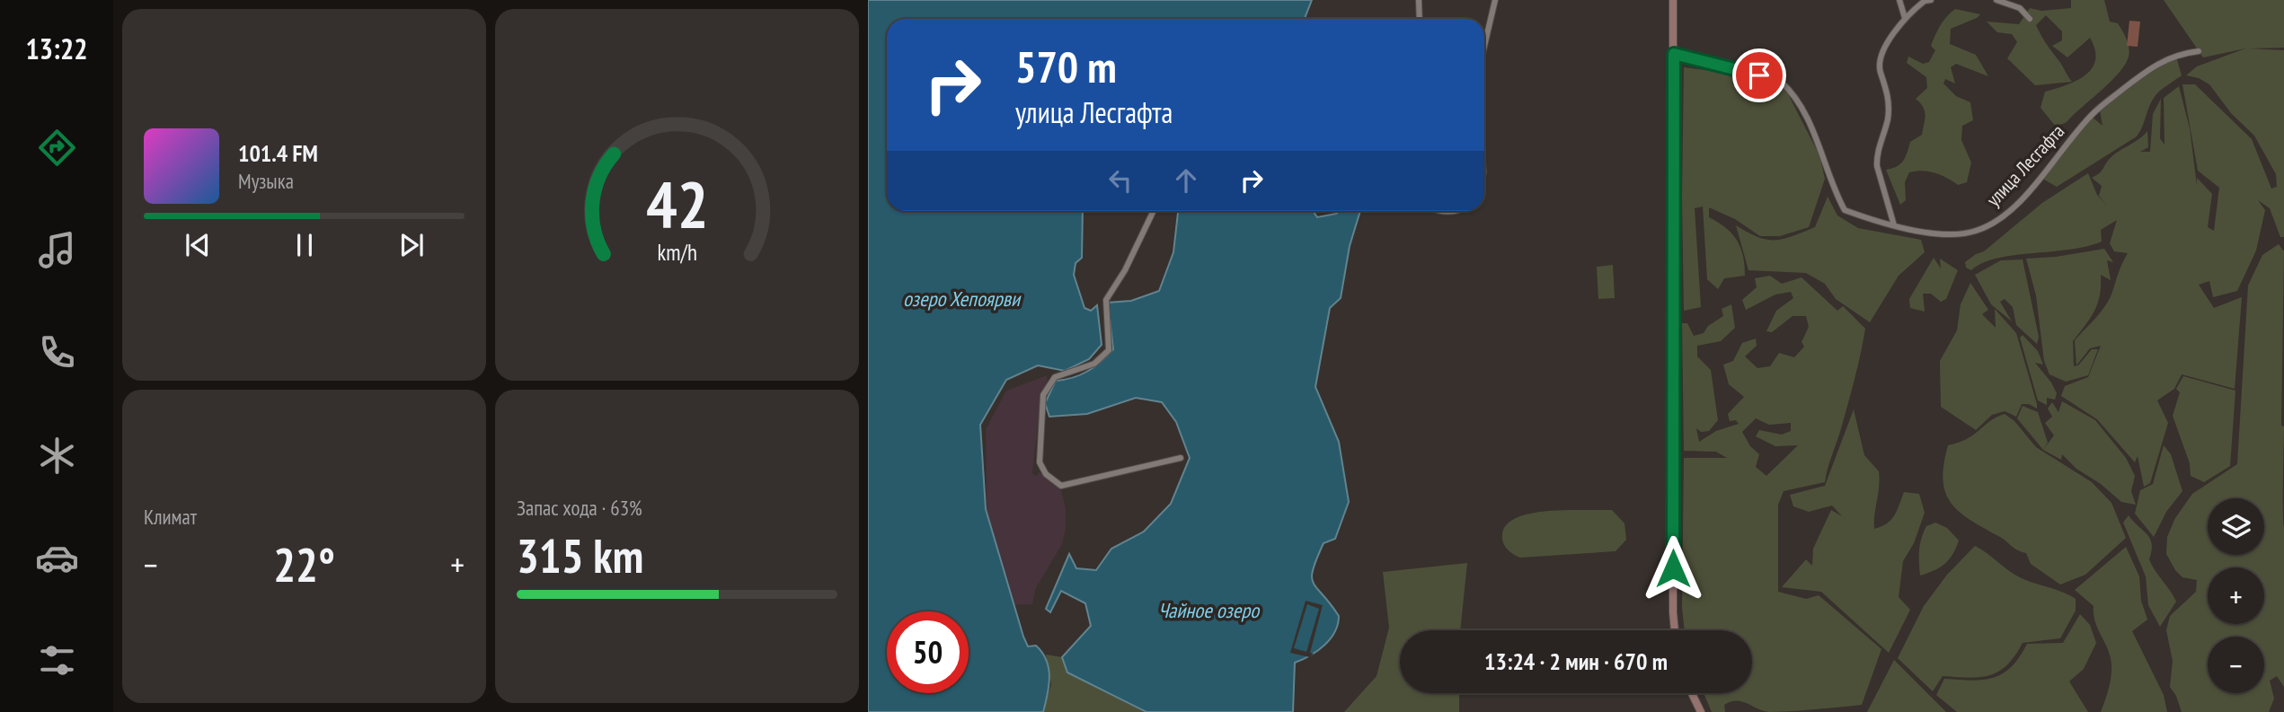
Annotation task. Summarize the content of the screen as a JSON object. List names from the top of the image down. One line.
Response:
{"streets":{"street":["улица Лесгафта"]},"water":["озеро Хепоярви","Чайное озеро"],"page":{"tabs":"13:22","turn":["570 m","улица Лесгафта"],"song":["101.4 FM","Музыка"],"tile":["Климат",["Запас хода · 63%","315 km"]],"map_buttons":["+","−"],"heat":["−","22°","+"],"limit":"50","trip":"13:24 · 2 мин · 670 m","gauge":["42","km/h"]}}
